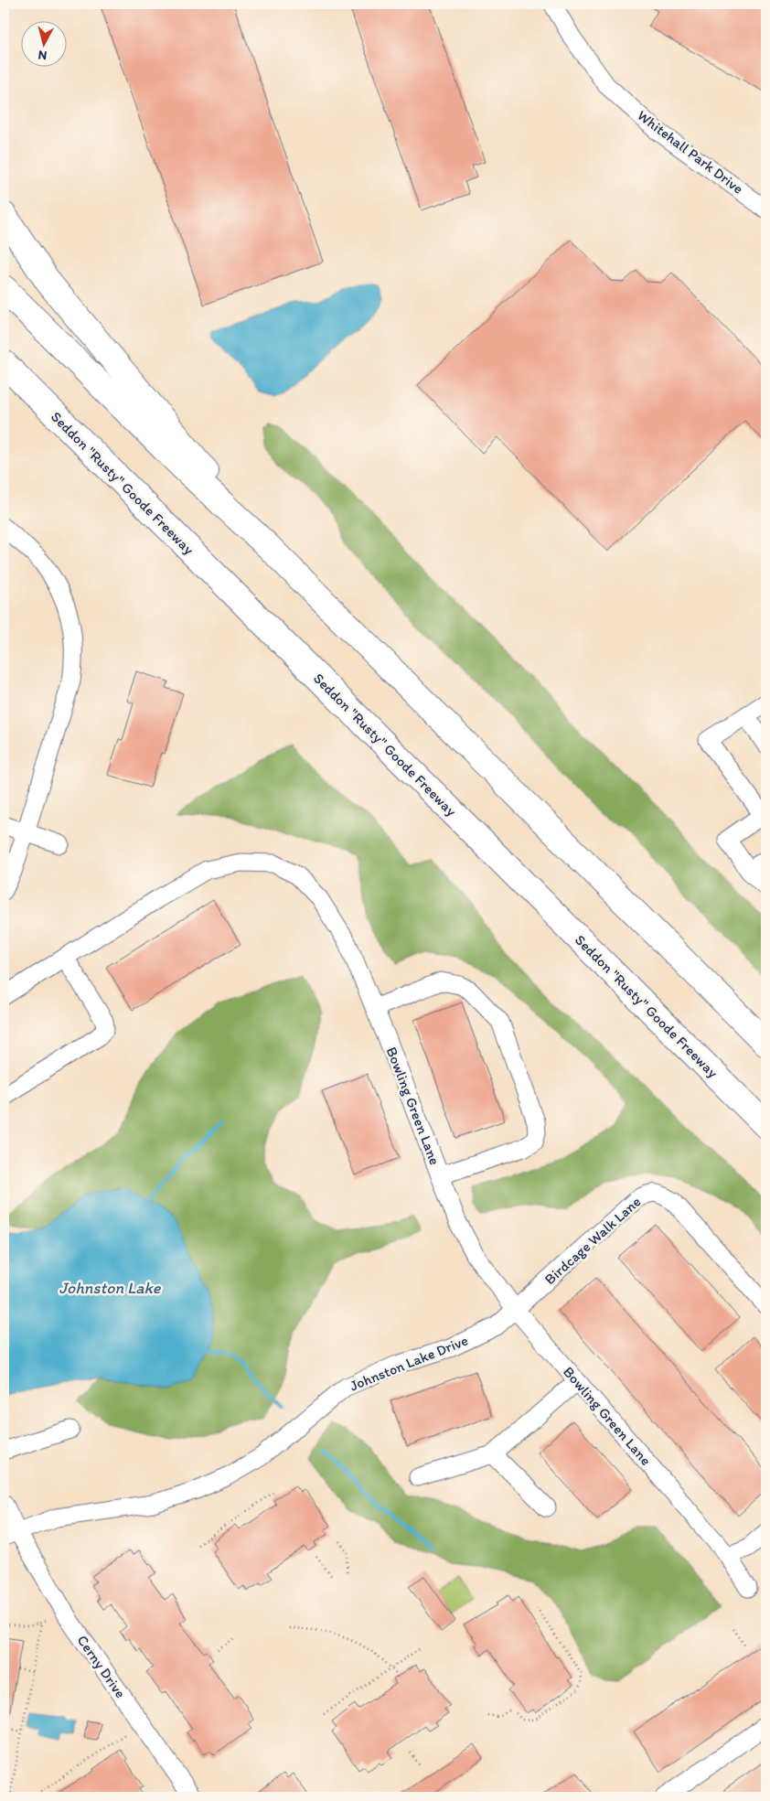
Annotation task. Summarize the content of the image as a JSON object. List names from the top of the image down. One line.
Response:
{"streets":{"highway":["Seddon \"Rusty\" Goode Freeway"],"street":["Whitehall Park Drive","Bowling Green Lane","Birdcage Walk Lane","Johnston Lake Drive","Cerny Drive"]},"crossings":[["Bowling Green Lane","Birdcage Walk Lane"],["Bowling Green Lane","Johnston Lake Drive"],["Birdcage Walk Lane","Johnston Lake Drive"],["Johnston Lake Drive","Cerny Drive"]],"water":["Johnston Lake"],"north":"bottom"}
